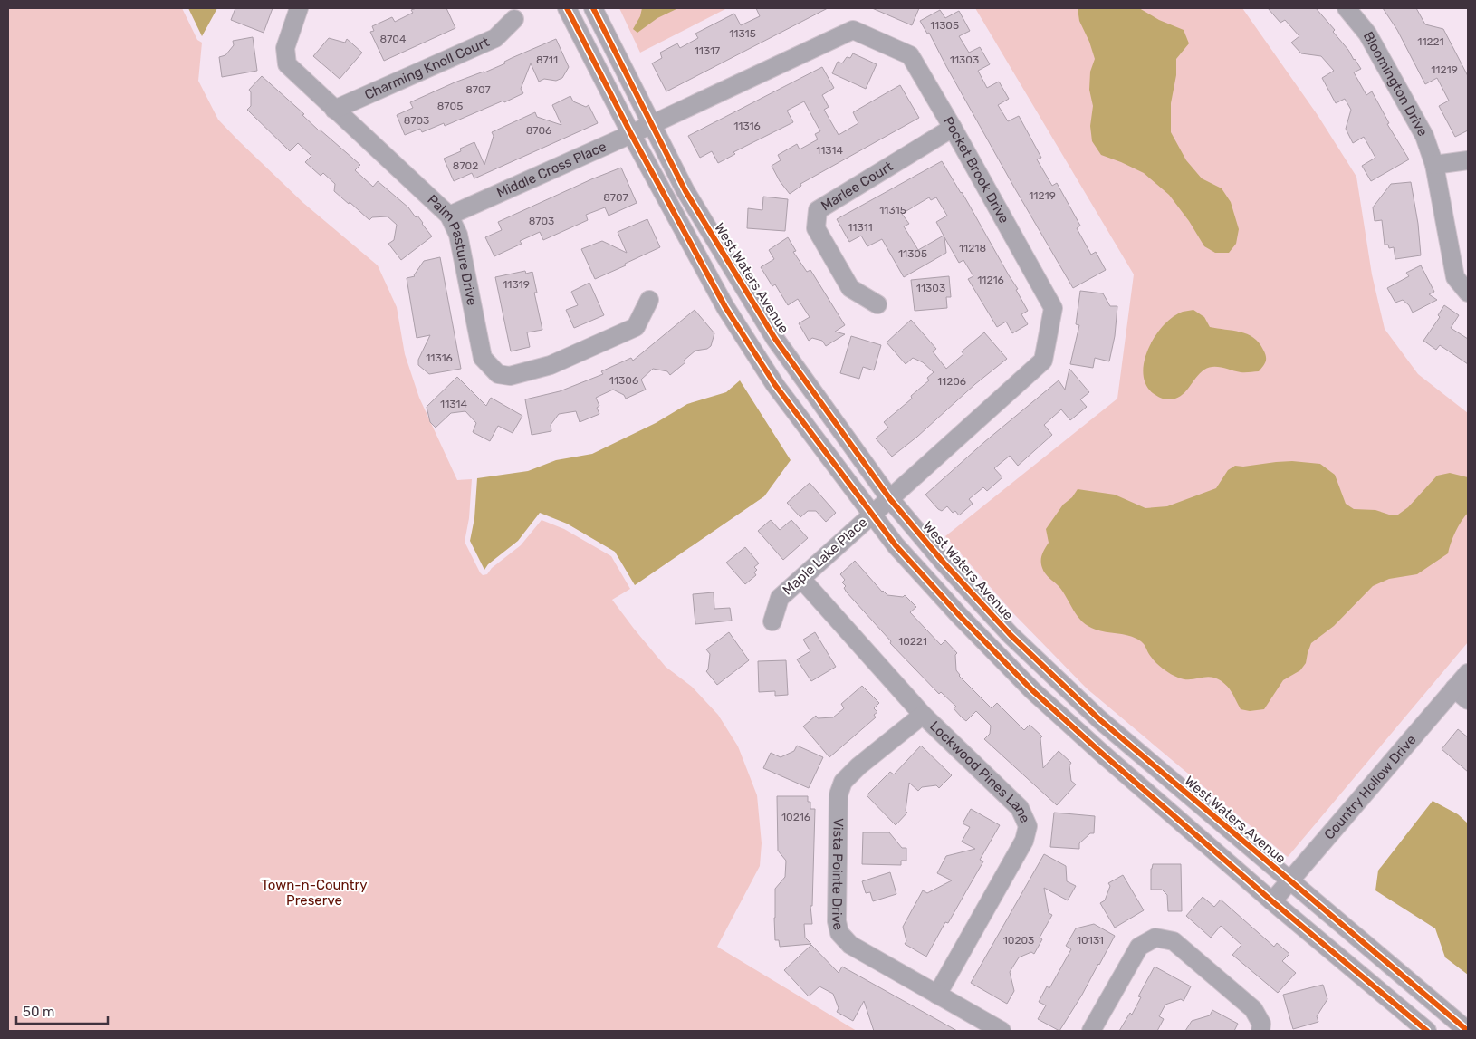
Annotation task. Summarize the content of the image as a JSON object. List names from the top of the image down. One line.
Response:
{"streets":{"street":["Charming Knoll Court","Bloomington Drive","Middle Cross Place","Pocket Brook Drive","Marlee Court","Palm Pasture Drive","West Waters Avenue","Maple Lake Place","Lockwood Pines Lane","Country Hollow Drive","Vista Pointe Drive"]},"crossings":[["Charming Knoll Court","Palm Pasture Drive"],["Middle Cross Place","Pocket Brook Drive"],["Middle Cross Place","Palm Pasture Drive"],["Middle Cross Place","West Waters Avenue"],["Pocket Brook Drive","Marlee Court"],["Pocket Brook Drive","West Waters Avenue"],["Pocket Brook Drive","Maple Lake Place"],["West Waters Avenue","Maple Lake Place"],["West Waters Avenue","Country Hollow Drive"],["Maple Lake Place","Lockwood Pines Lane"],["Lockwood Pines Lane","Vista Pointe Drive"]],"parks":["Town-n-Country Preserve"],"house_numbers":["11305","11315","8704","11221","11317","8711","11303","11219","8707","8705","8703","11316","8706","11314","8702","11219","8707","11315","8703","11311","11218","11305","11216","11319","11303","11316","11306","11206","11314","10221","10216","10203","10131"],"scale_bar":"50 m"}
